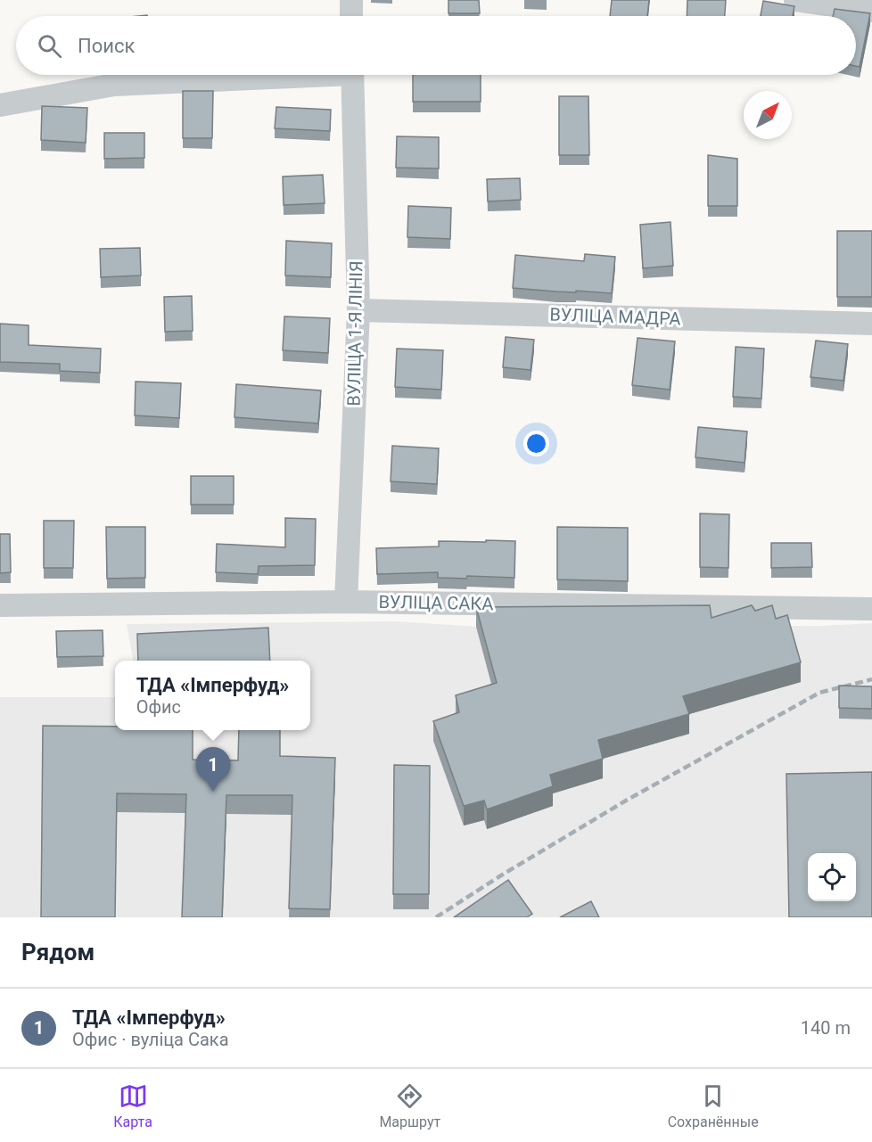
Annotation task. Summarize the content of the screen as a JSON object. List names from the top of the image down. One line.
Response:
{"streets":{"street":["ВУЛІЦА МАДРА","ВУЛІЦА 1-Я ЛІНІЯ","ВУЛІЦА САКА"]},"crossings":[["ВУЛІЦА МАДРА","ВУЛІЦА 1-Я ЛІНІЯ"],["ВУЛІЦА 1-Я ЛІНІЯ","ВУЛІЦА САКА"]],"north":"top right","page":{"search":"Поиск","popup":["ТДА «Імперфуд»","Офис"],"pins":"1","heading":"Рядом","list":[{"mark":"1","name":"ТДА «Імперфуд»","note":"Офис · вуліца Сака","value":"140 m"}],"nav":["Карта","Маршрут","Сохранённые"]}}
